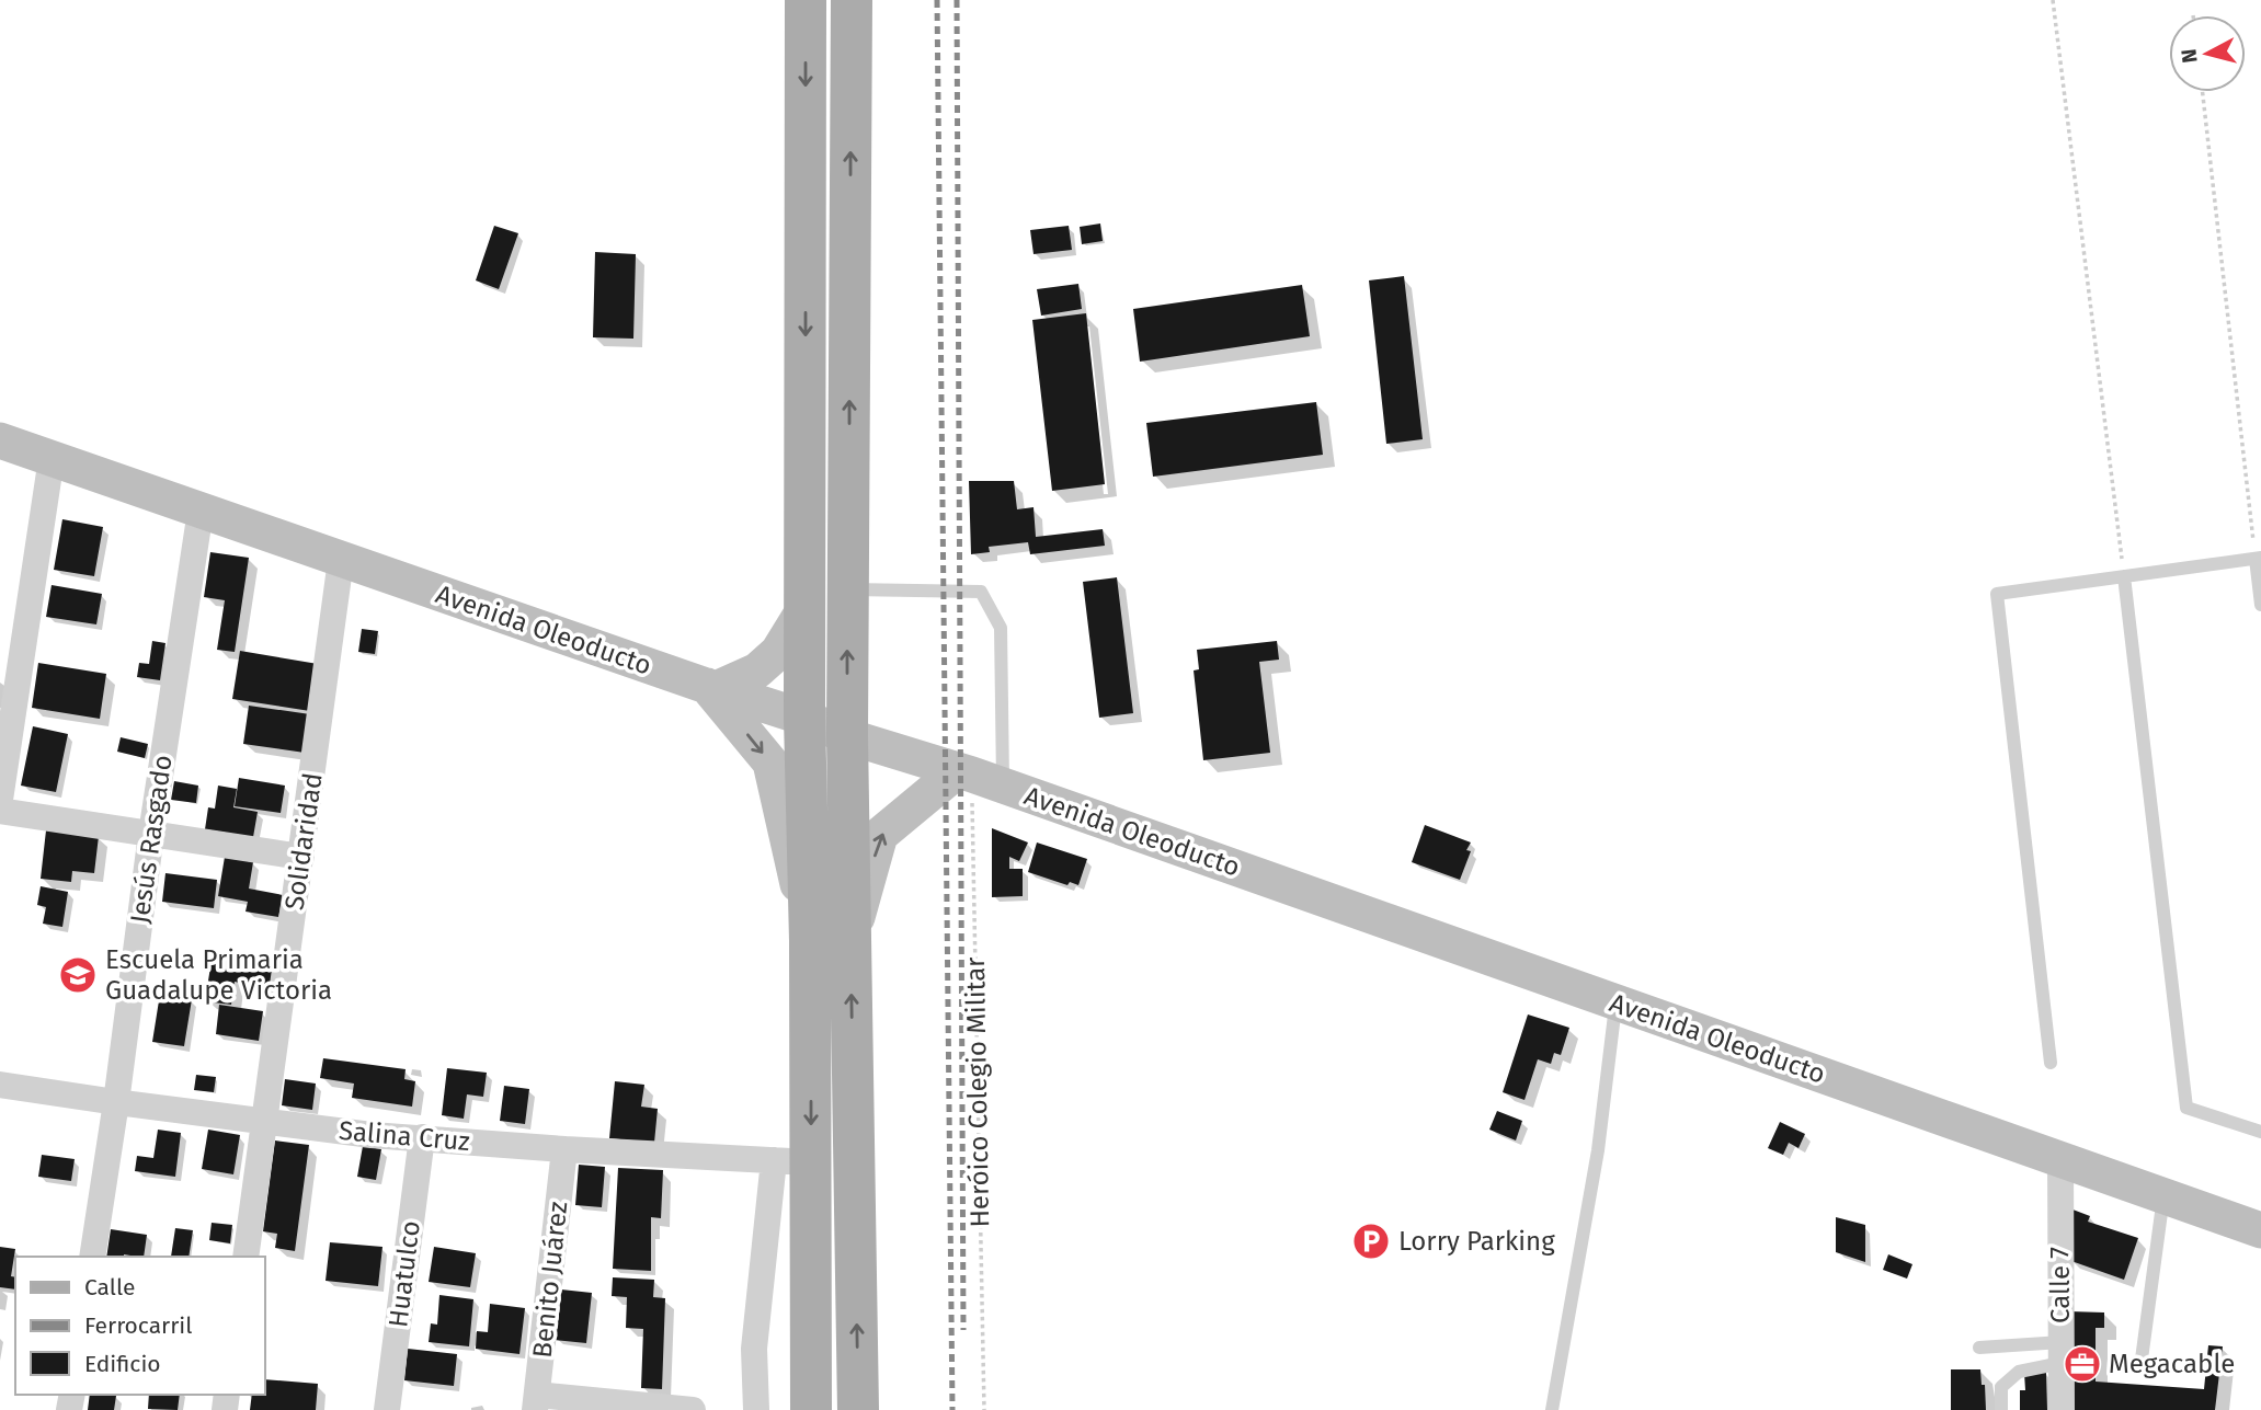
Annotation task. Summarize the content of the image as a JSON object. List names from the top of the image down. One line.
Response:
{"streets":{"main road":["Avenida Oleoducto"],"street":["Jesús Rasgado","Solidaridad","Salina Cruz","Huatulco","Benito Juárez","Calle 7"],"path":["Heróico Colegio Militar"]},"crossings":[["Avenida Oleoducto","Jesús Rasgado"],["Avenida Oleoducto","Solidaridad"],["Avenida Oleoducto","Heróico Colegio Militar"],["Avenida Oleoducto","Calle 7"],["Jesús Rasgado","Salina Cruz"],["Solidaridad","Salina Cruz"],["Salina Cruz","Huatulco"],["Salina Cruz","Benito Juárez"]],"places":{"school or university":["Escuela Primaria Guadalupe Victoria"],"parking":["Lorry Parking"],"office":["Megacable"]},"legend":["Calle","Ferrocarril","Edificio"],"north":"left"}
